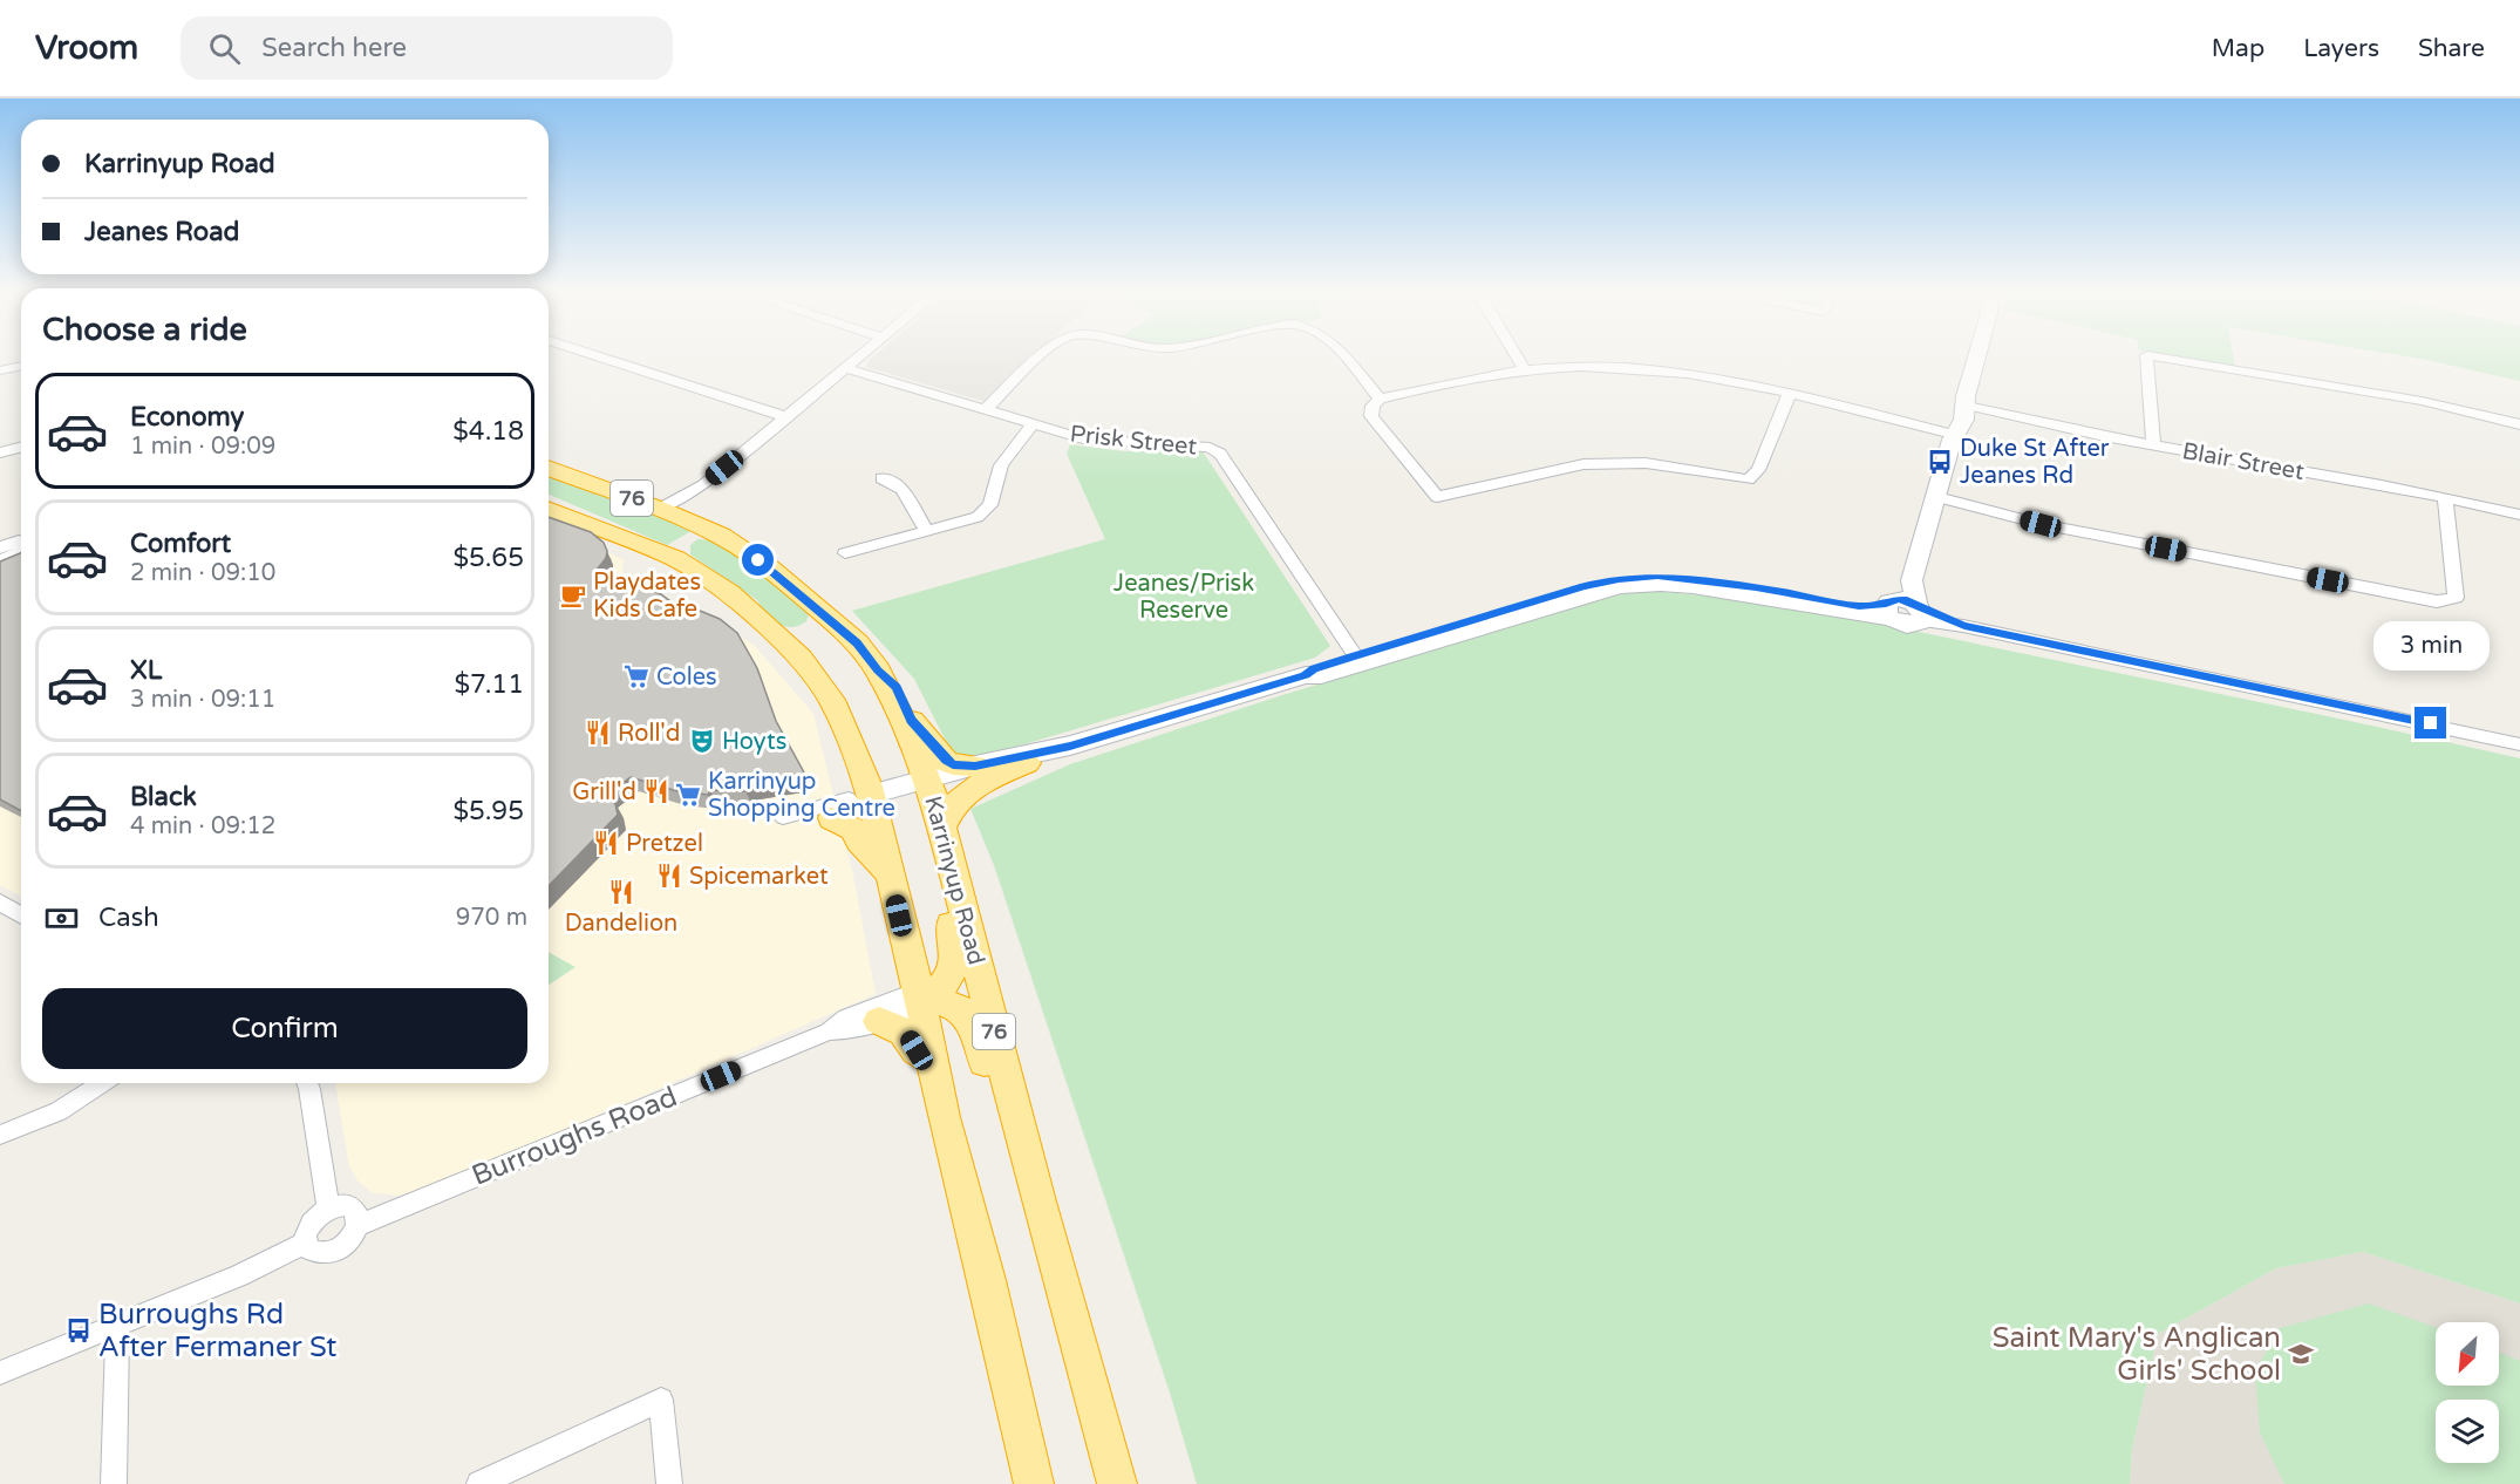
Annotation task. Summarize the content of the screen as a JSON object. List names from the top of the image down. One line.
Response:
{"streets":{"highway":["76","Karrinyup Road"],"street":["Prisk Street","Blair Street","Burroughs Road"]},"crossings":[["76","Burroughs Road"]],"parks":["Jeanes/Prisk Reserve"],"places":{"bus stop":["Duke St After Jeanes Rd","Burroughs Rd After Fermaner St"],"cafe":["Playdates Kids Cafe"],"supermarket":["Coles","Karrinyup Shopping Centre"],"restaurant":["Roll'd","Grill'd","Pretzel","Spicemarket","Dandelion"],"theatre":["Hoyts"],"school or university":["Saint Mary's Anglican Girls' School"]},"north":"bottom left","page":{"header":"Vroom","search":"Search here","nav":["Map","Layers","Share"],"banner":["Karrinyup Road","Jeanes Road"],"heading":"Choose a ride","list":[{"name":"Economy","note":"1 min · 09:09","value":"$4.18"},{"name":"Comfort","note":"2 min · 09:10","value":"$5.65"},{"name":"XL","note":"3 min · 09:11","value":"$7.11"},{"name":"Black","note":"4 min · 09:12","value":"$5.95"}],"bubble":"3 min","pay":["Cash","970 m"],"buttons":"Confirm"}}
